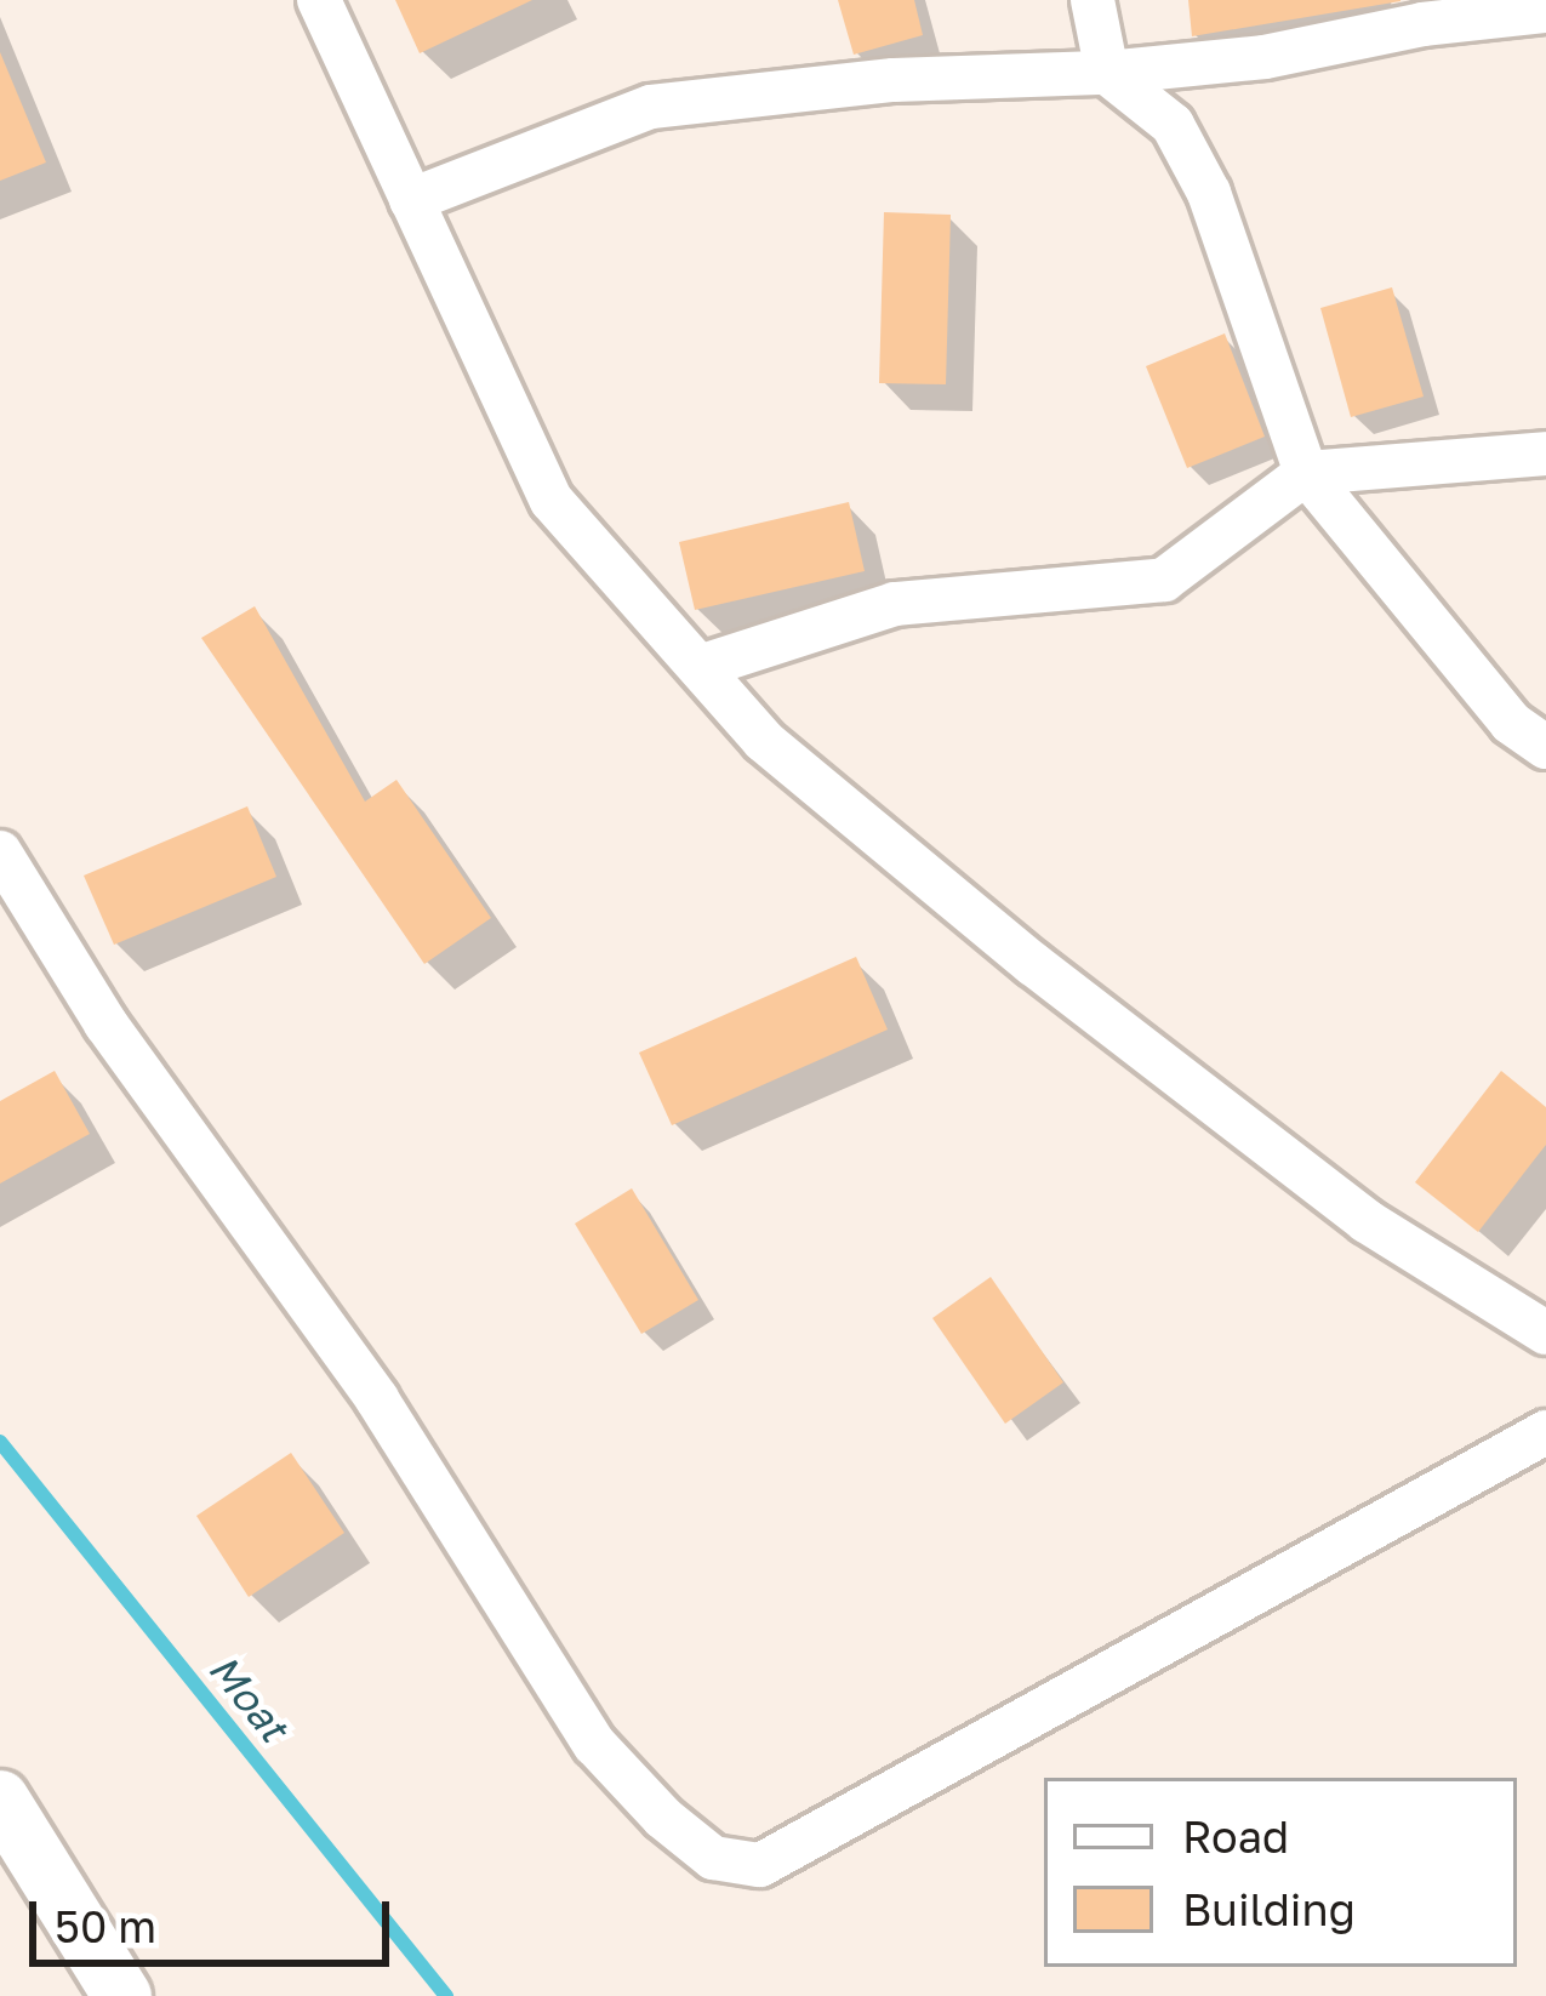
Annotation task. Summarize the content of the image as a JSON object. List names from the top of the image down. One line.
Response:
{"water":["Moat"],"legend":["Road","Building"],"scale_bar":"50 m"}
